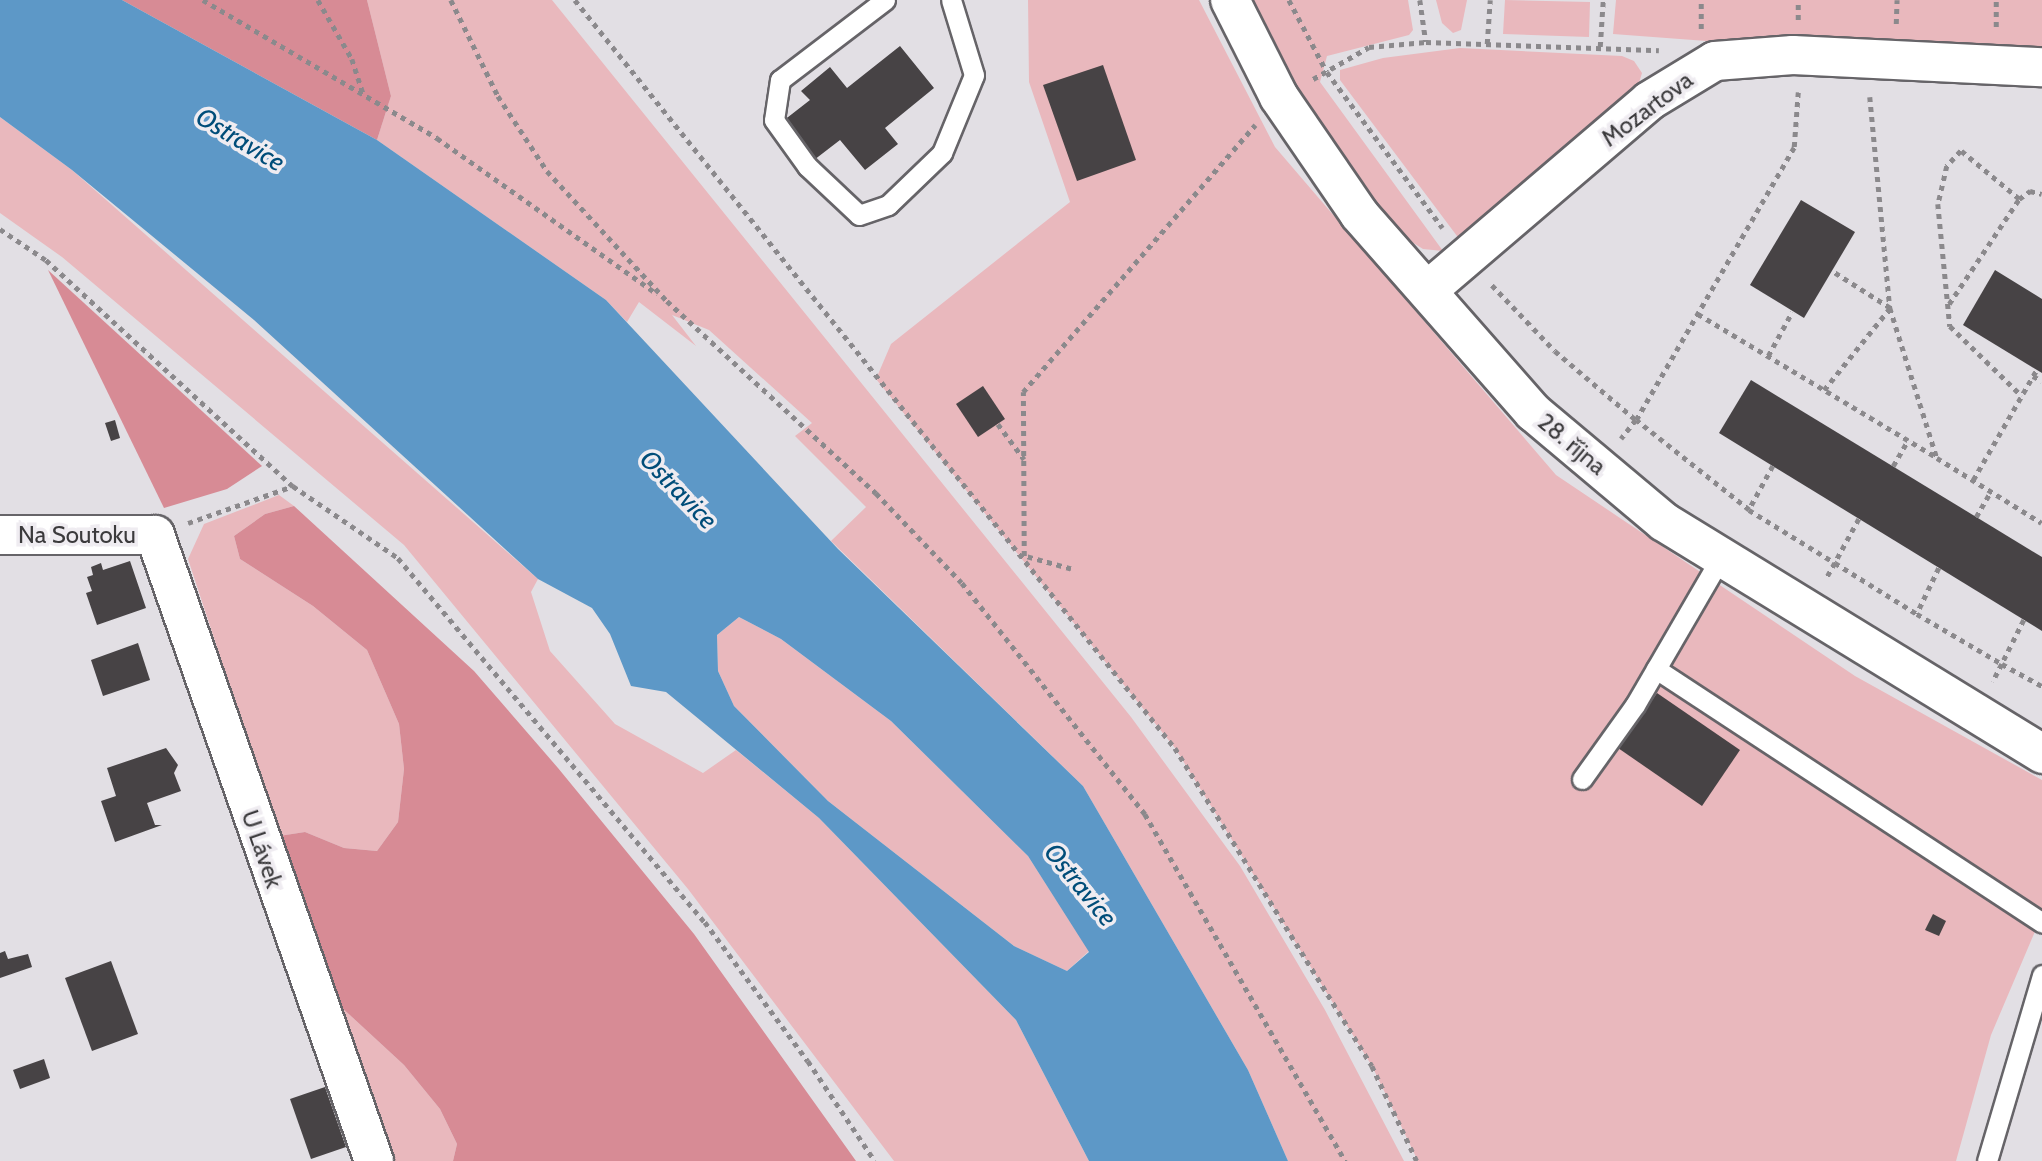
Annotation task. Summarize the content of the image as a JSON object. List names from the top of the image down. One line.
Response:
{"streets":{"street":["Mozartova","28. října","Na Soutoku","U Lávek"]},"crossings":[["Mozartova","28. října"],["Na Soutoku","U Lávek"]],"water":["Ostravice"]}
